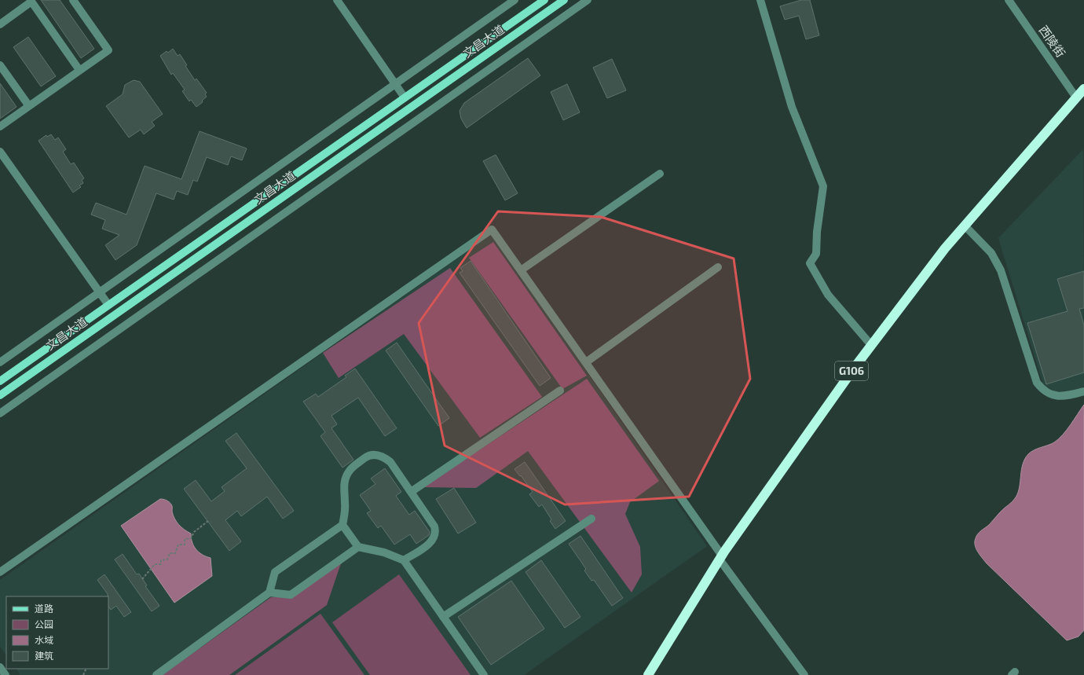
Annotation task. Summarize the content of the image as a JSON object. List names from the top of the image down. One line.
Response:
{"streets":{"highway":["G106"],"main road":["文昌大道"],"street":["西陵街"]},"crossings":[["西陵街","G106"]],"legend":["道路","公园","水域","建筑"]}
